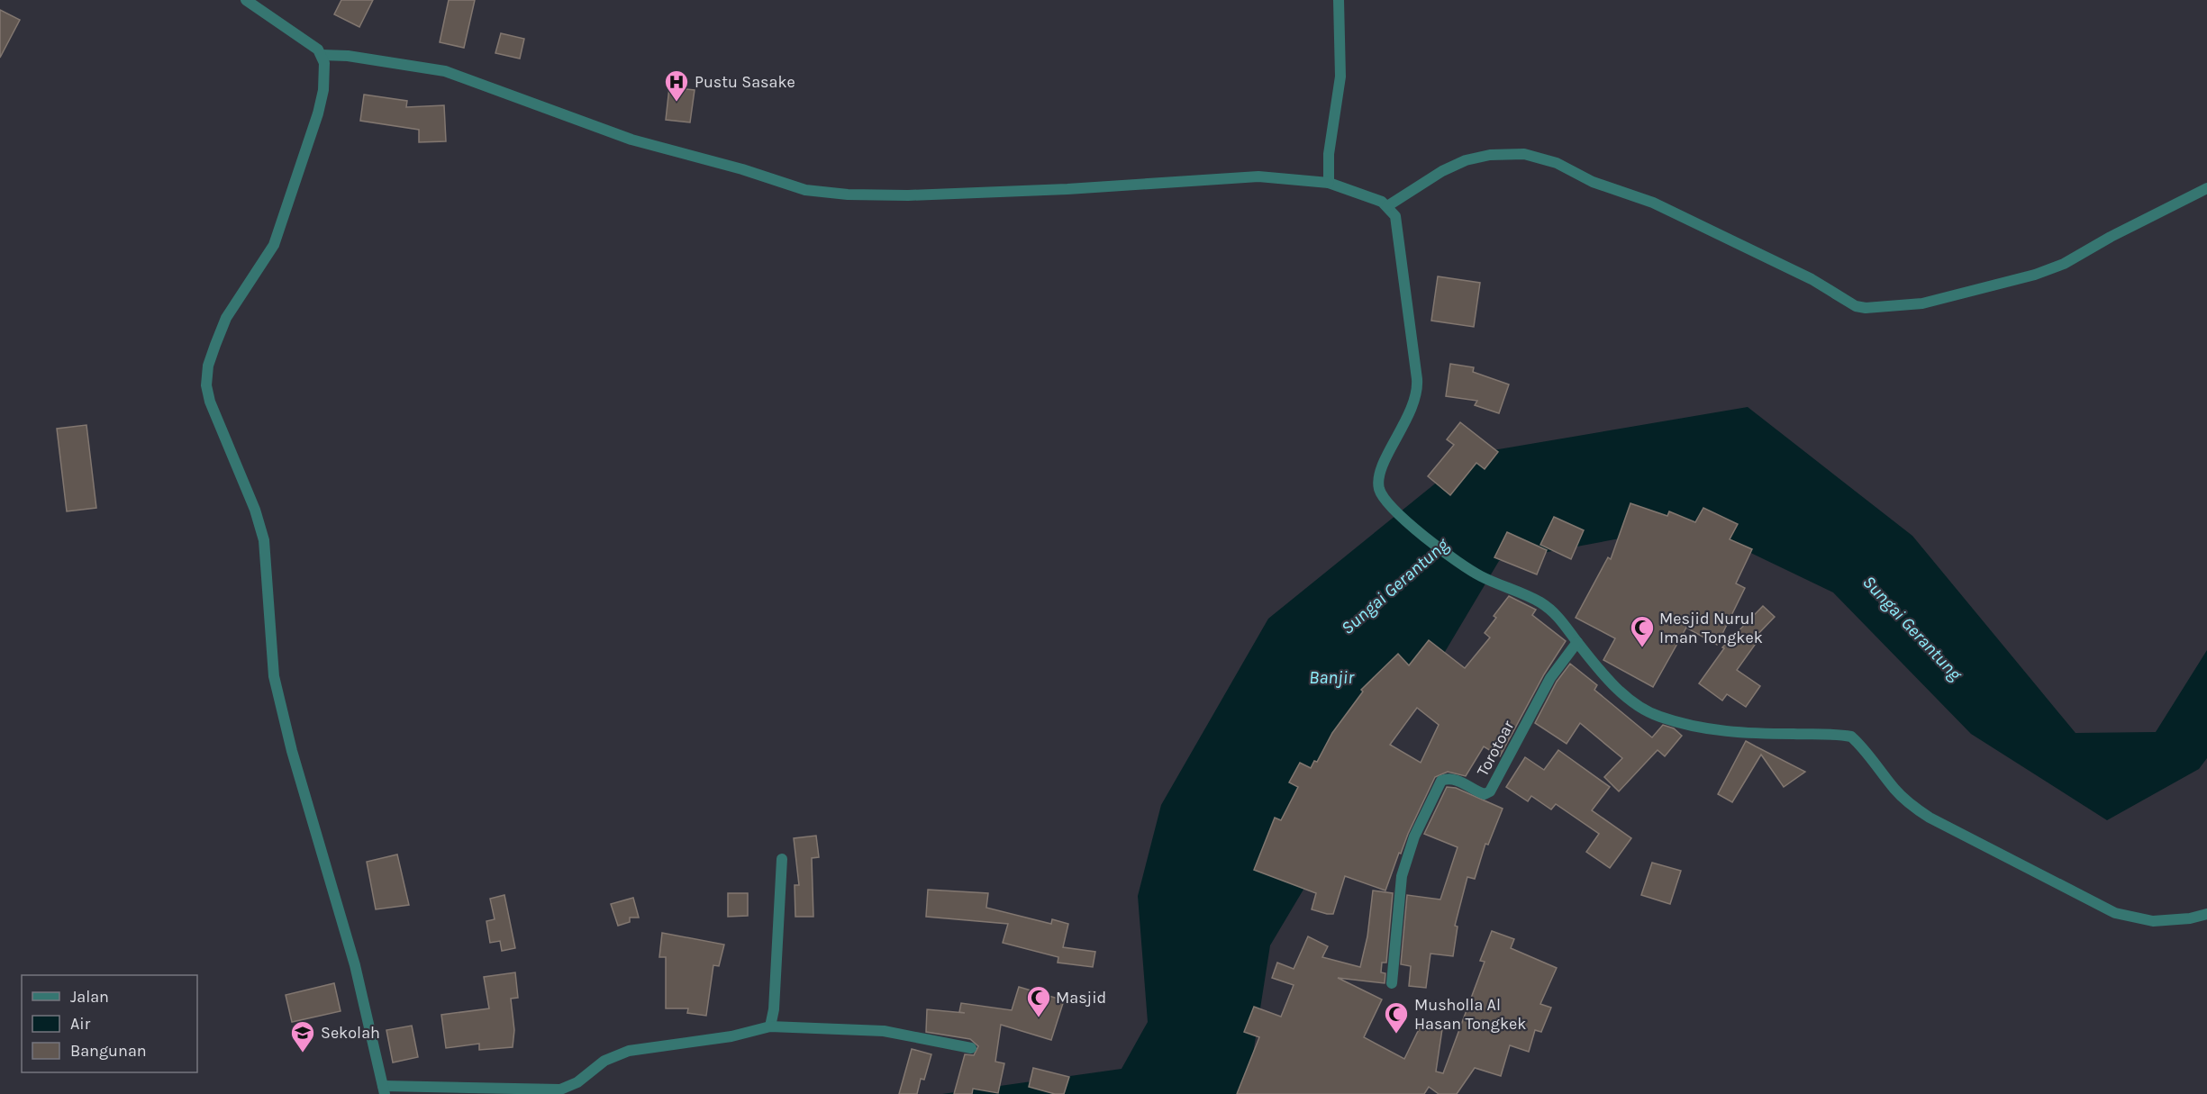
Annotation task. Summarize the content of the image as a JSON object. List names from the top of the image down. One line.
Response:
{"streets":{"street":["Torotoar"]},"water":["Sungai Gerantung","Banjir"],"places":{"hospital":["Pustu Sasake"],"mosque":["Mesjid Nurul Iman Tongkek","Masjid","Musholla Al Hasan Tongkek"],"school or university":["Sekolah"]},"legend":["Jalan","Air","Bangunan"]}
